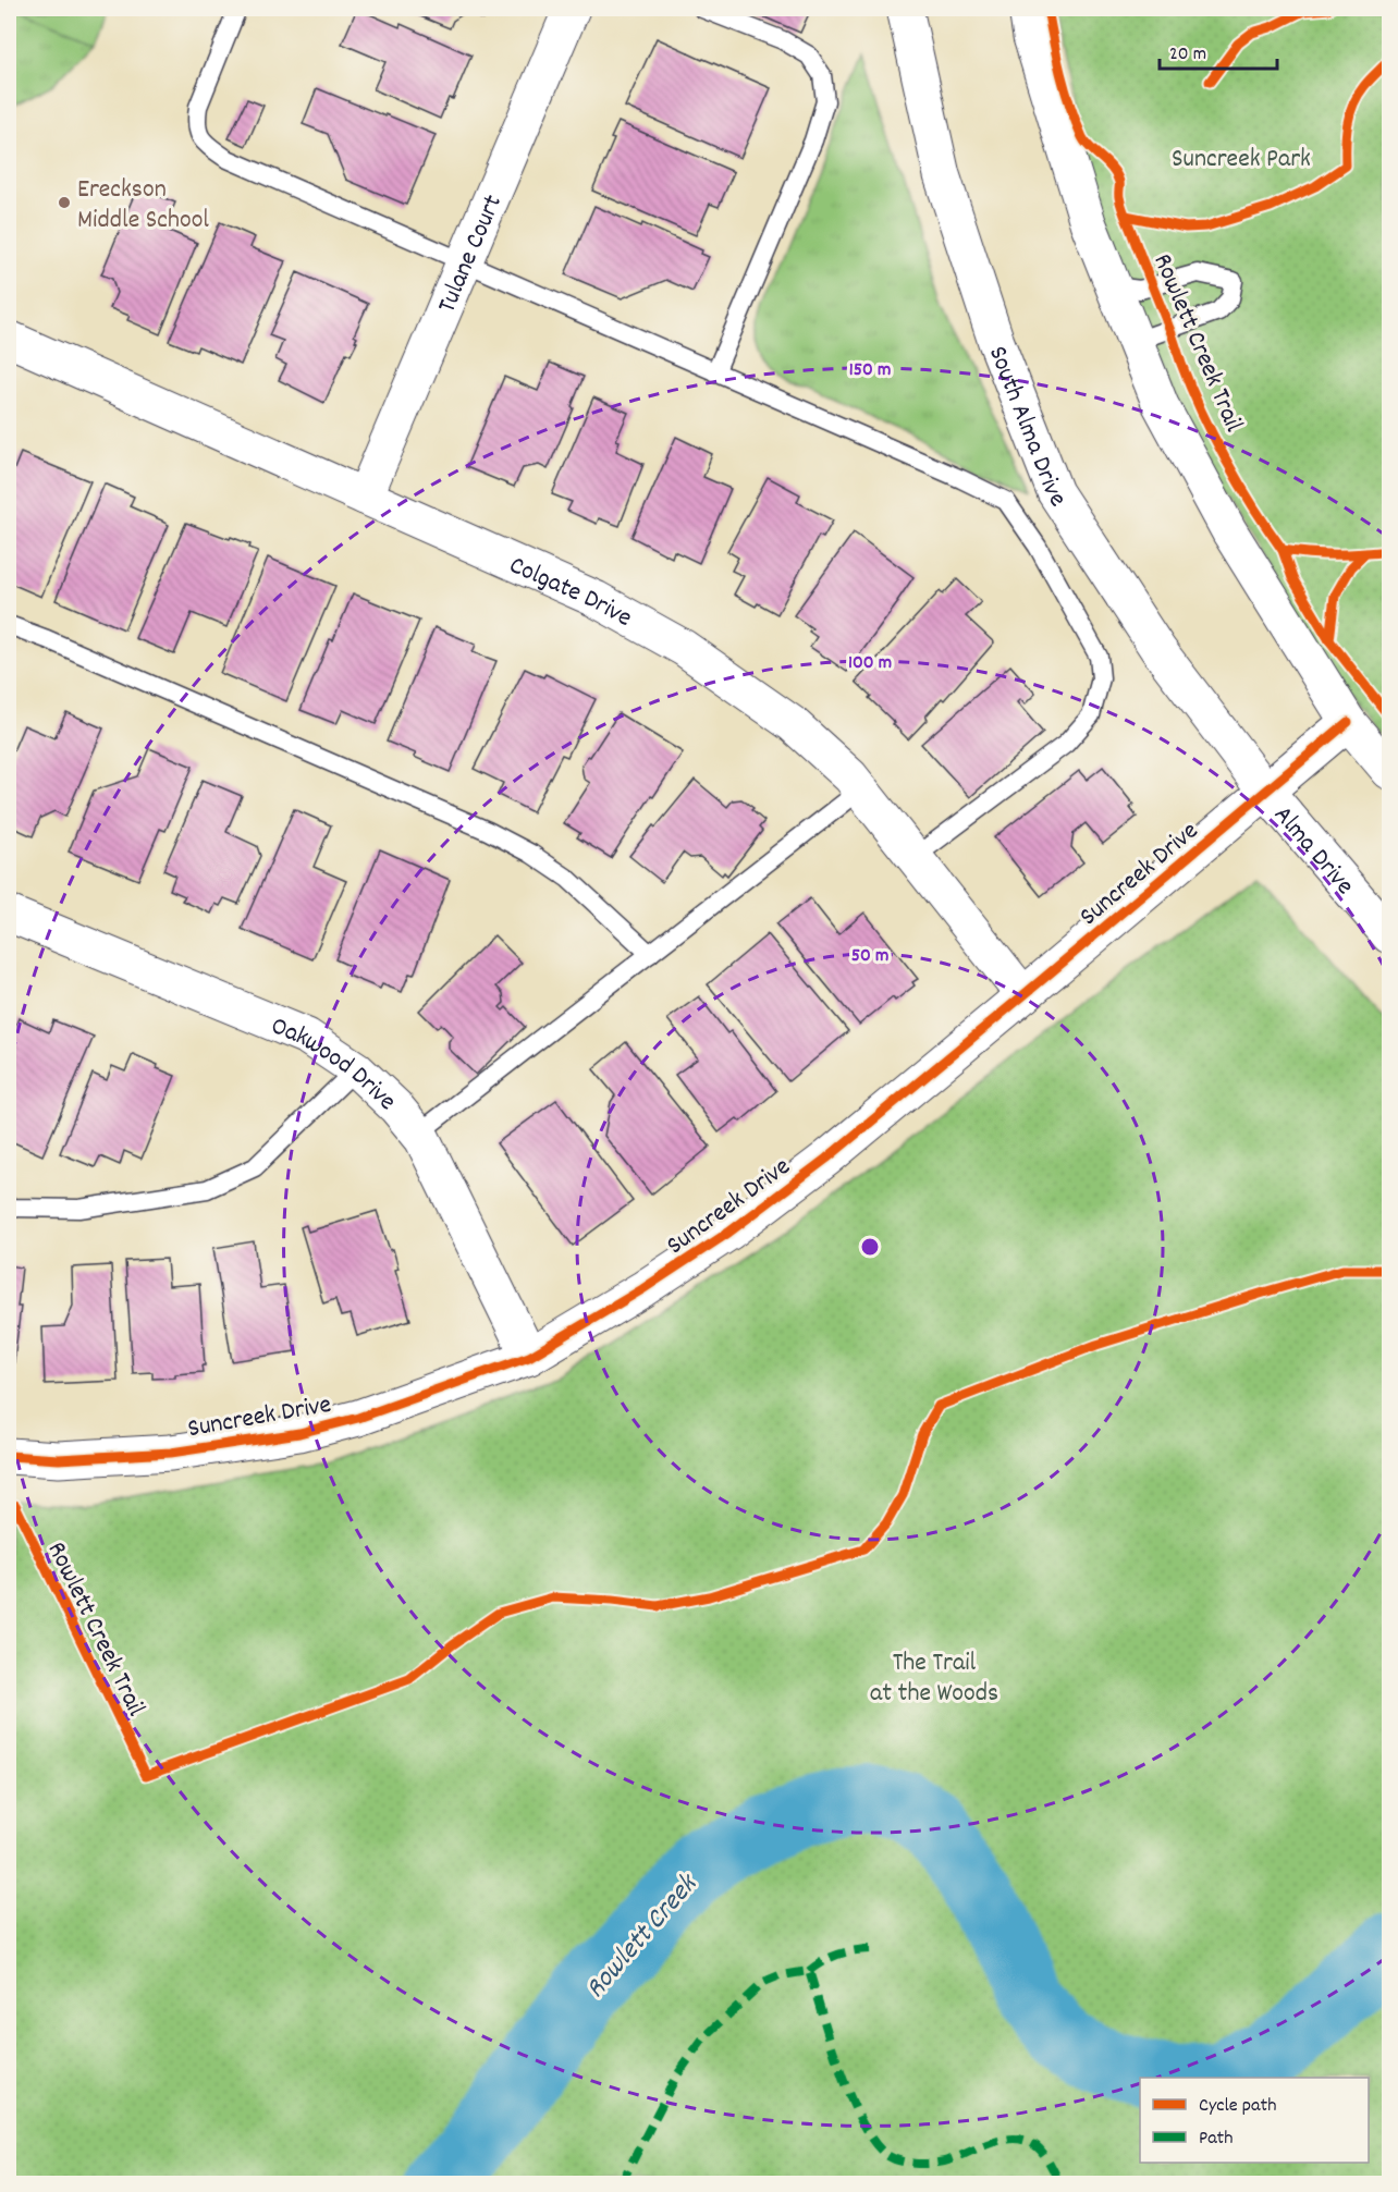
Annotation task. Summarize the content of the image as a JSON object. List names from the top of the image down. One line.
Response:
{"streets":{"street":["Tulane Court","South Alma Drive","Colgate Drive","Alma Drive","Suncreek Drive","Oakwood Drive"],"cycle path":["Rowlett Creek Trail"]},"crossings":[["Tulane Court","Colgate Drive"],["South Alma Drive","Alma Drive"],["South Alma Drive","Suncreek Drive"],["Colgate Drive","Suncreek Drive"],["Alma Drive","Suncreek Drive"],["Suncreek Drive","Oakwood Drive"]],"water":["Rowlett Creek"],"parks":["Suncreek Park","The Trail at the Woods"],"places":["Ereckson Middle School"],"legend":["Cycle path","Path"],"scale_bar":"20 m","rings":["150 m","100 m","50 m"]}
